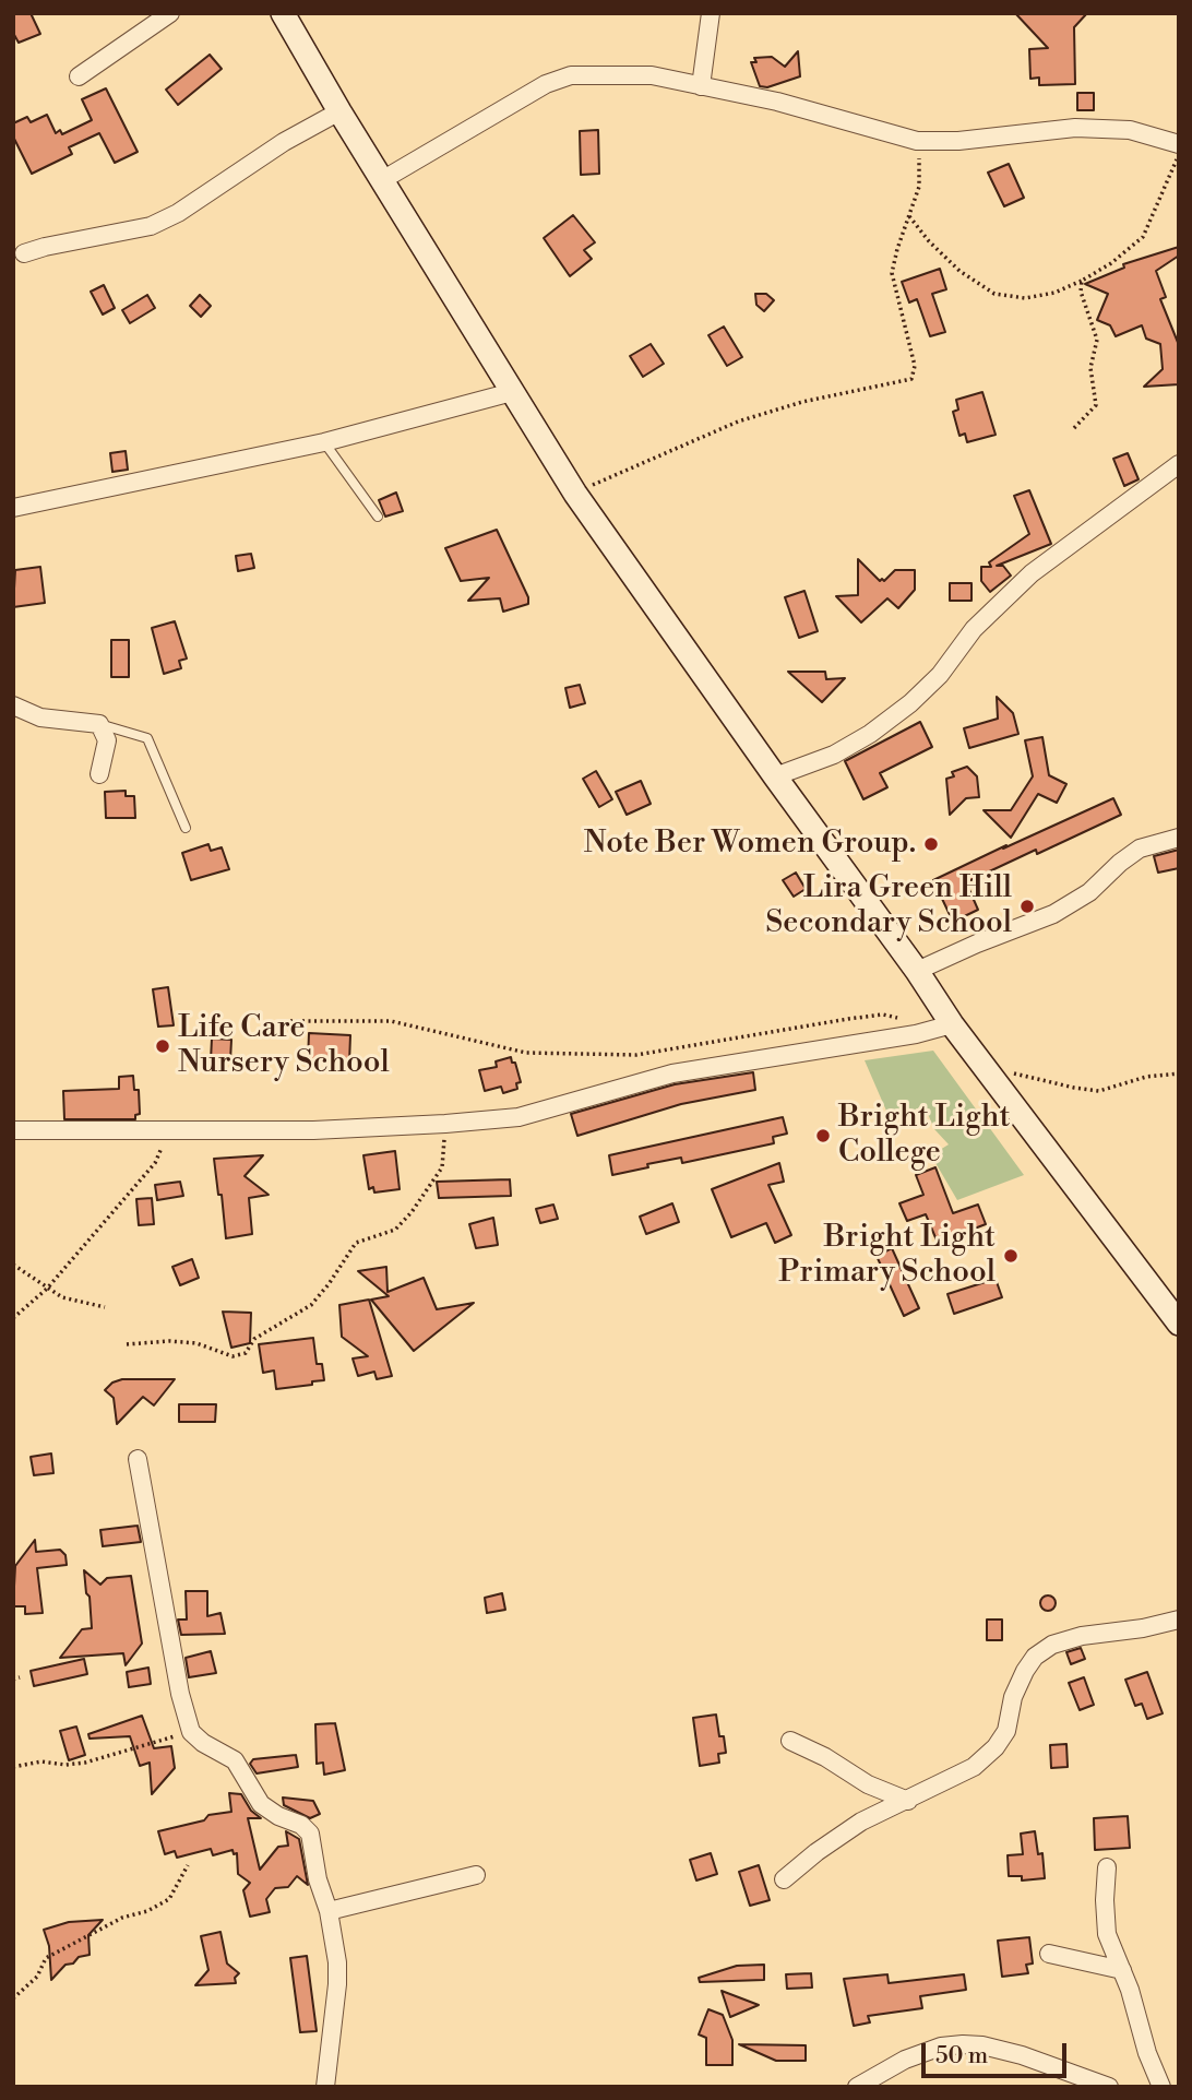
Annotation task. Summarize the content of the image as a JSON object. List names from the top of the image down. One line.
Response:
{"places":["Note Ber Women Group.","Lira Green Hill Secondary School","Life Care Nursery School","Bright Light College","Bright Light Primary School"],"scale_bar":"50 m"}
